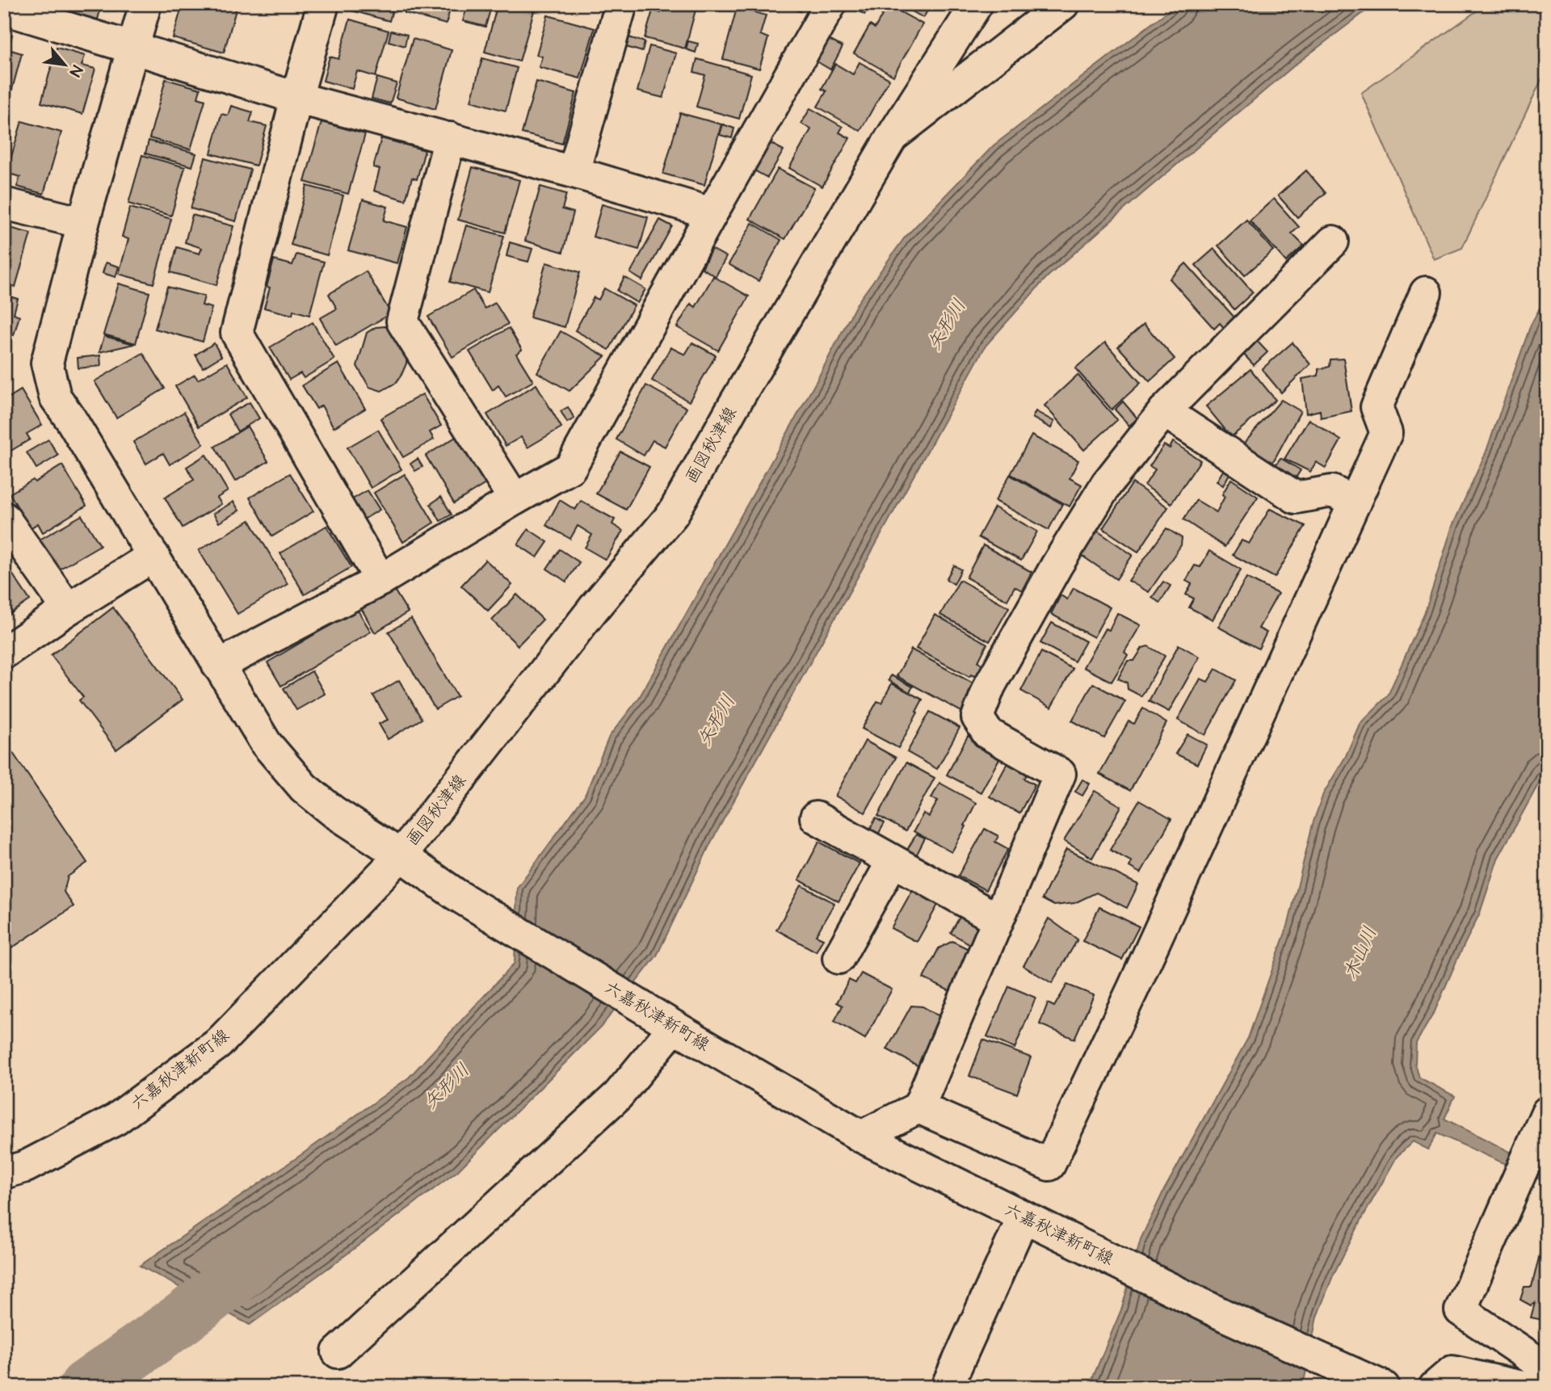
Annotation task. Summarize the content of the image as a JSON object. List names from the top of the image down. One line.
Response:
{"streets":{"street":["画図秋津線","六嘉秋津新町線"]},"crossings":[["画図秋津線","六嘉秋津新町線"]],"water":["矢形川","木山川"],"north":"bottom right"}
